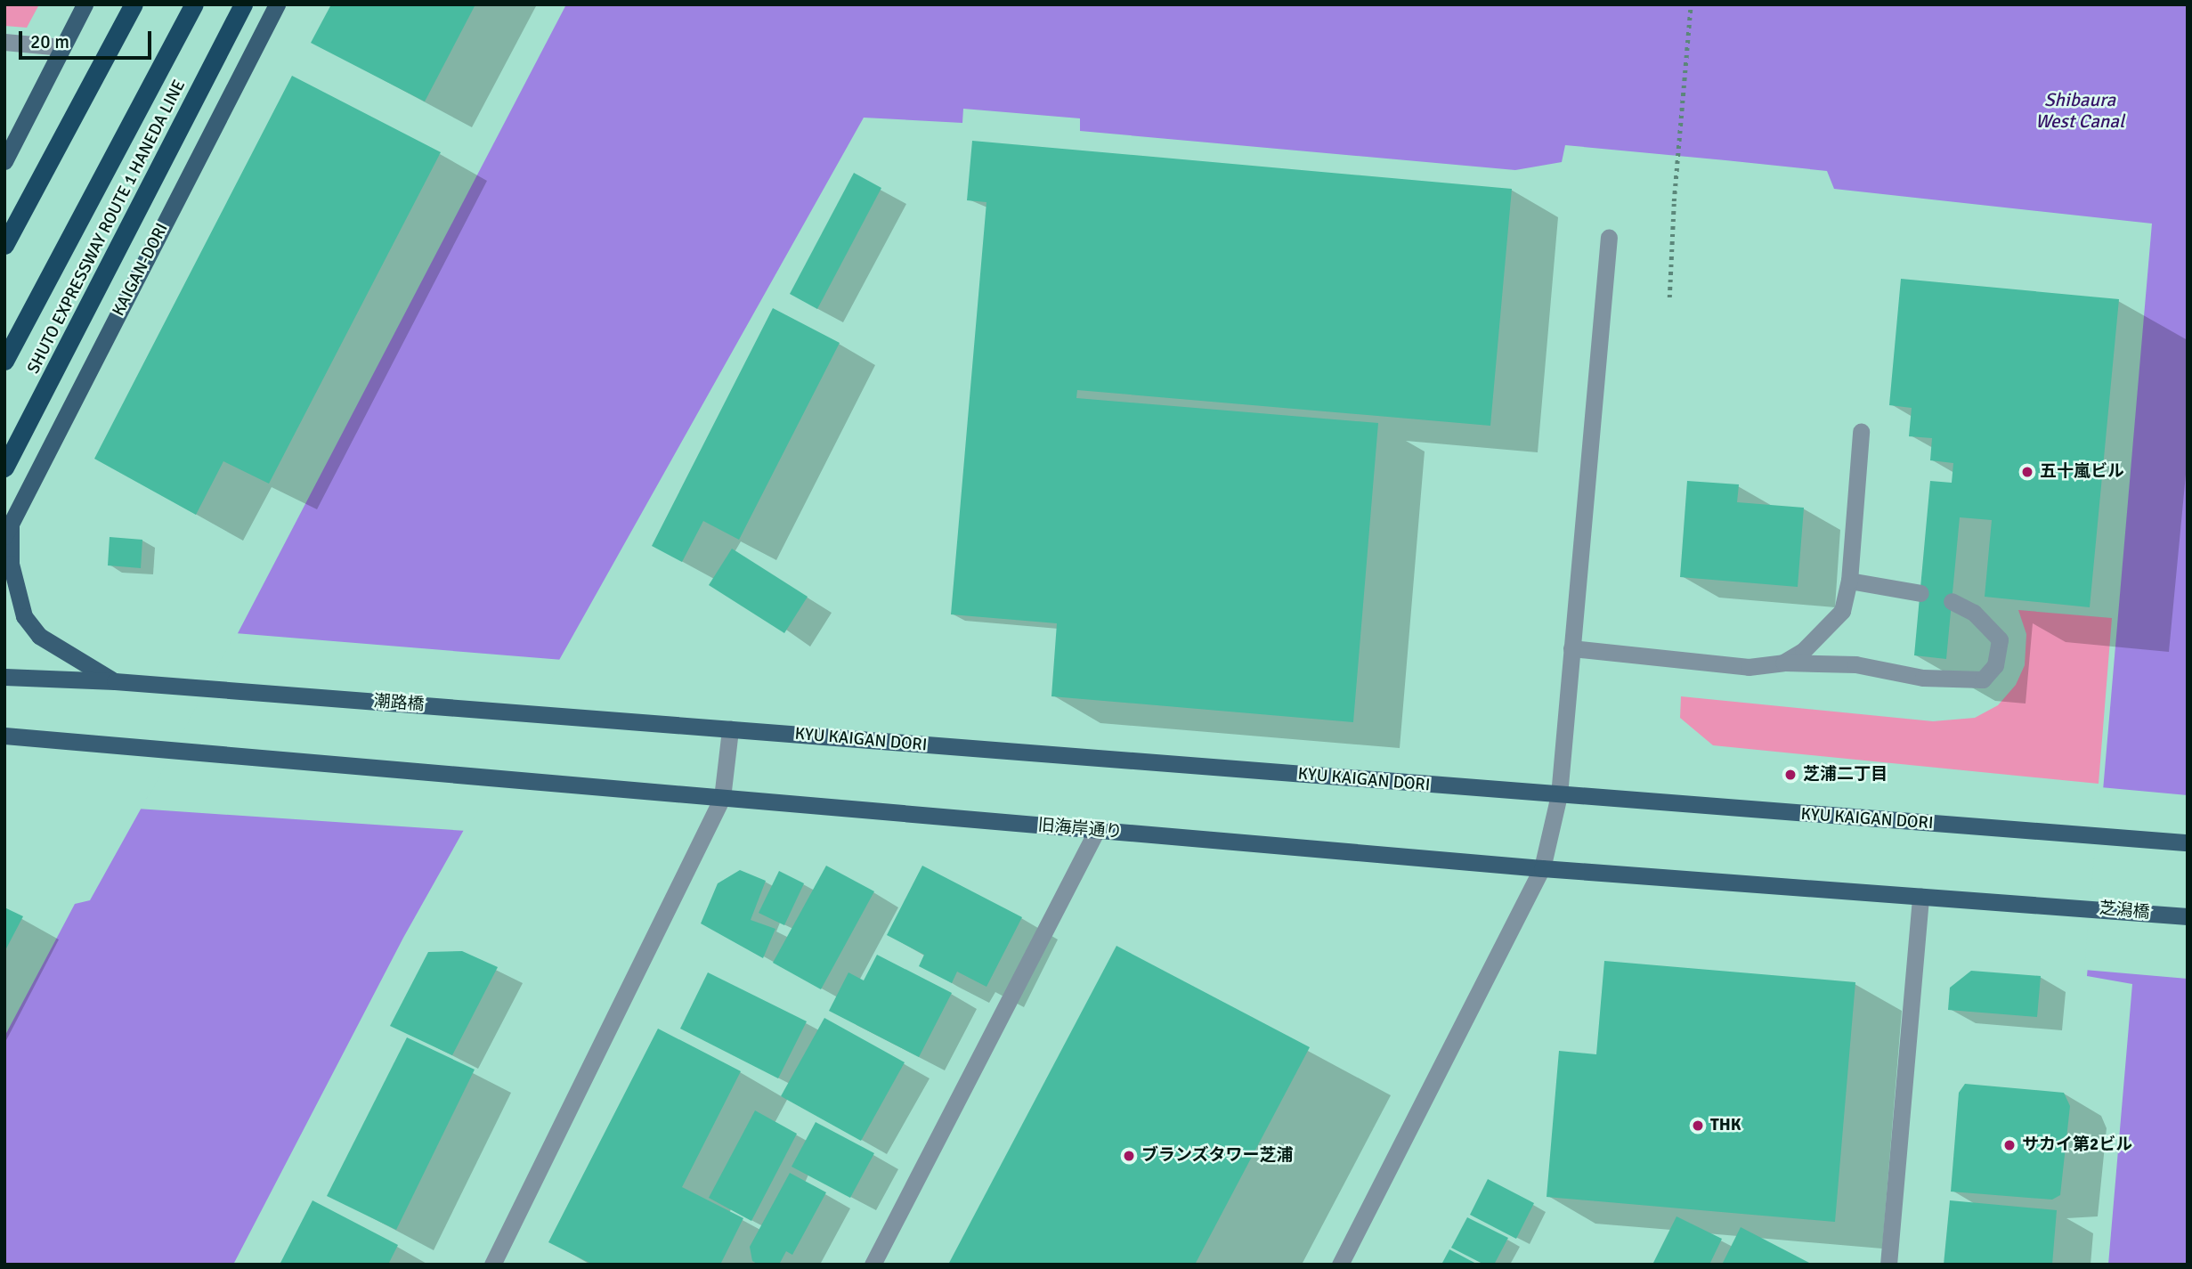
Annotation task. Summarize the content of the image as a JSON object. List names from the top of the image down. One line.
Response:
{"streets":{"highway":["SHUTO EXPRESSWAY ROUTE 1 HANEDA LINE"],"main road":["KAIGAN-DORI","潮路橋","KYU KAIGAN DORI","旧海岸通り","芝潟橋"]},"crossings":[["潮路橋","KYU KAIGAN DORI"]],"water":["Shibaura West Canal"],"places":["五十嵐ビル","芝浦二丁目","THK","サカイ第2ビル","ブランズタワー芝浦"],"scale_bar":"20 m"}
